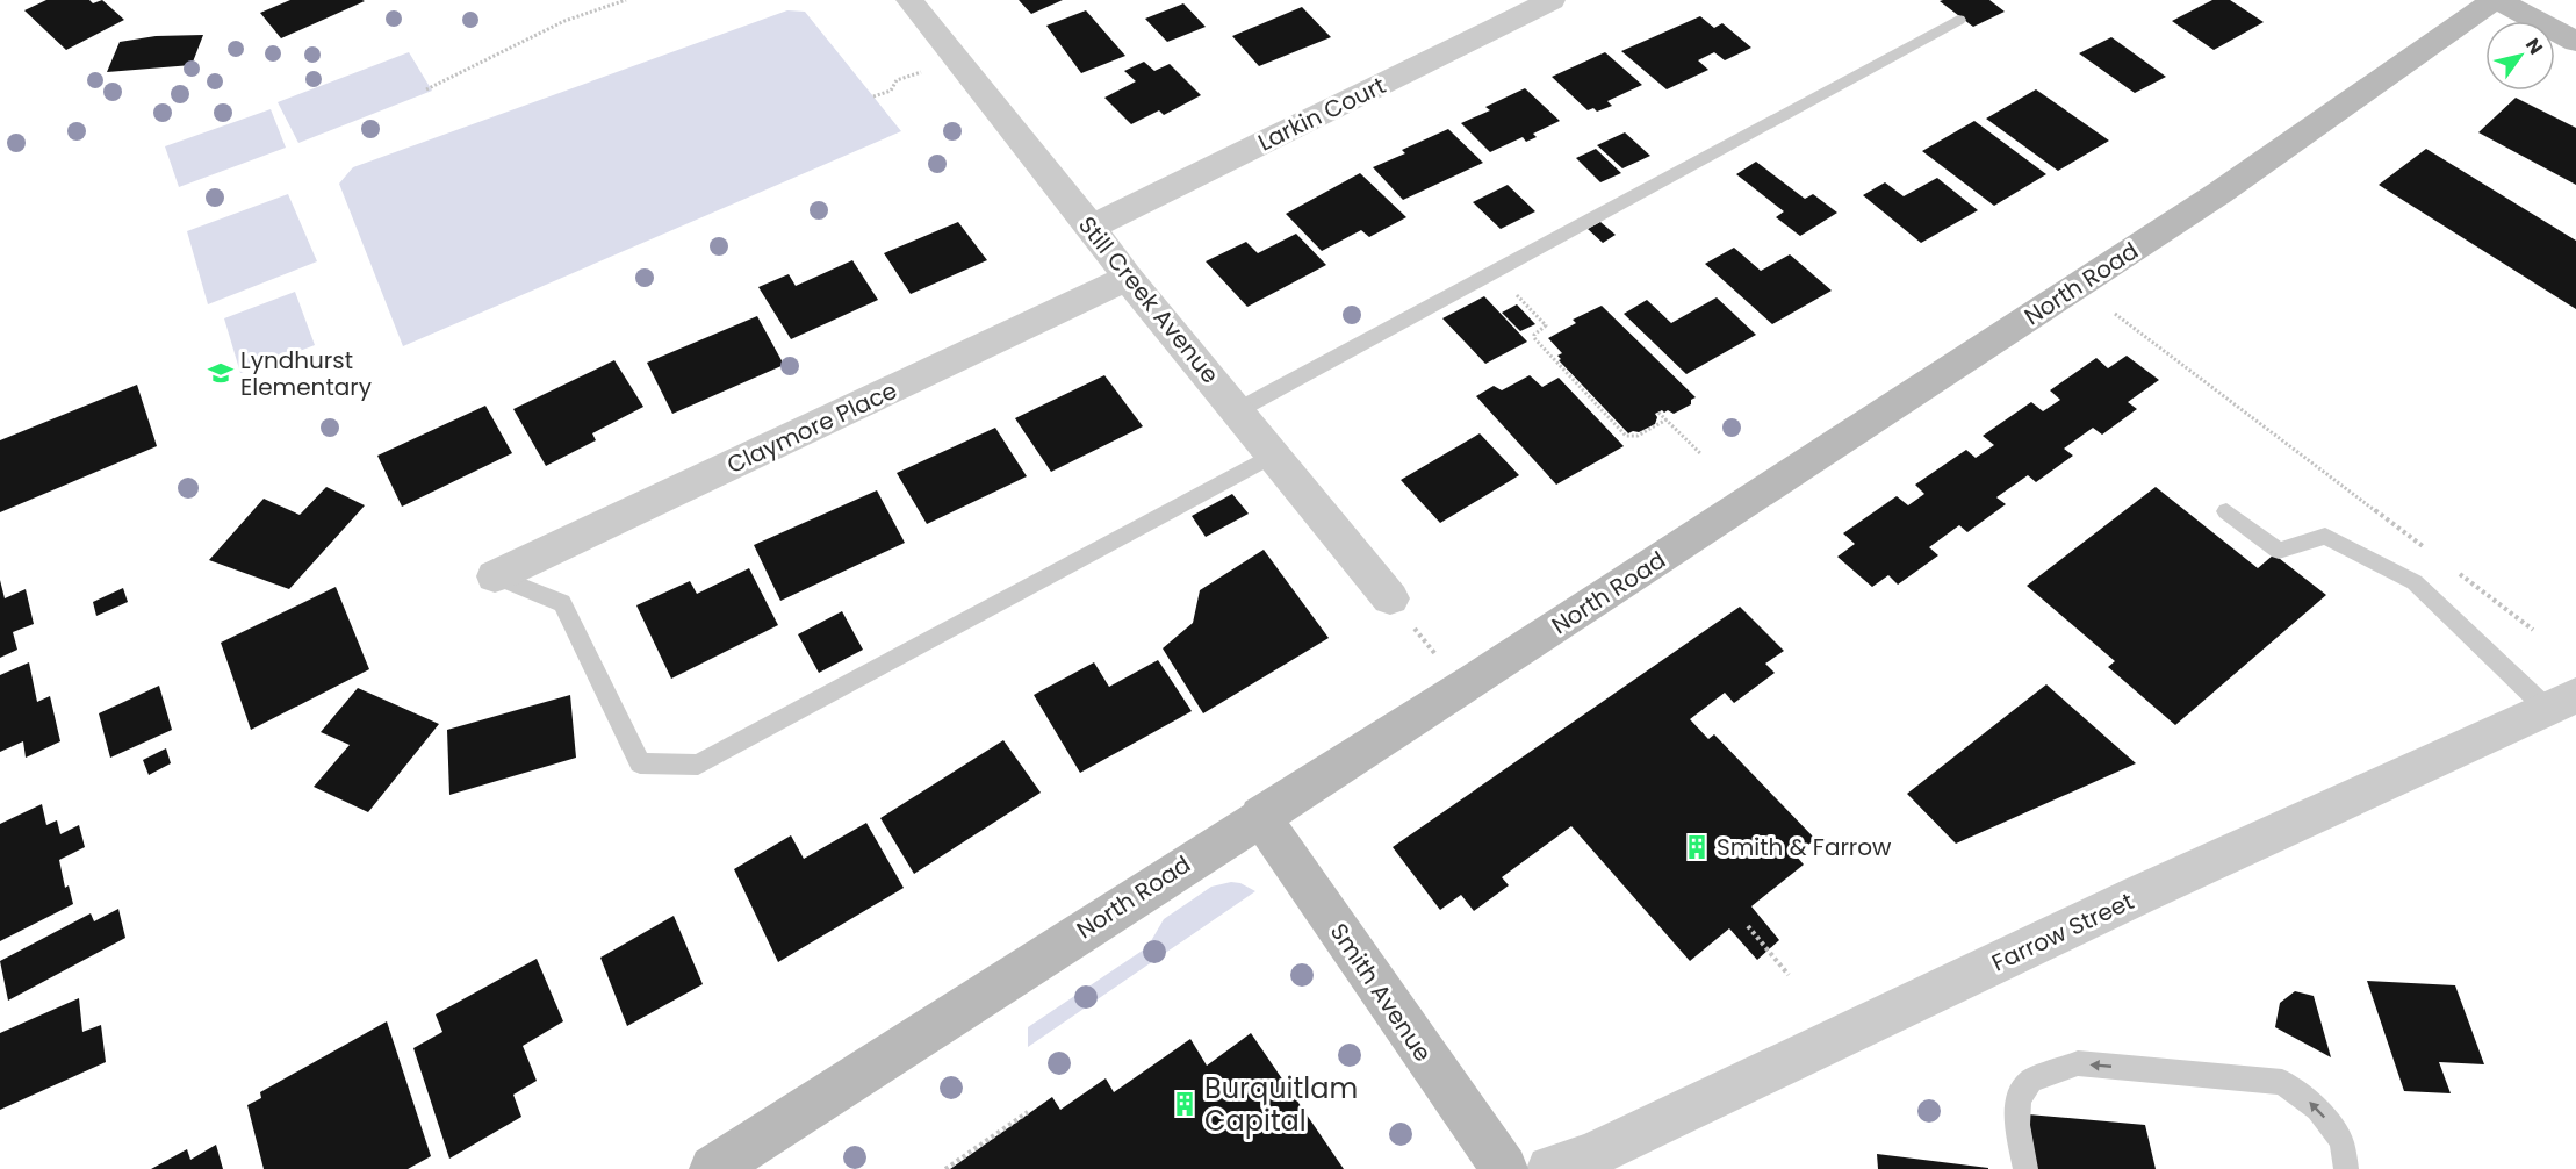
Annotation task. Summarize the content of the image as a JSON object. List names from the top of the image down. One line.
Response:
{"streets":{"street":["Larkin Court","North Road","Still Creek Avenue","Claymore Place","Farrow Street","Smith Avenue"]},"crossings":[["Larkin Court","Still Creek Avenue"],["North Road","Smith Avenue"],["Still Creek Avenue","Claymore Place"]],"places":{"school or university":["Lyndhurst Elementary"],"building":["Smith & Farrow","Burquitlam Capital"]},"north":"top right"}
